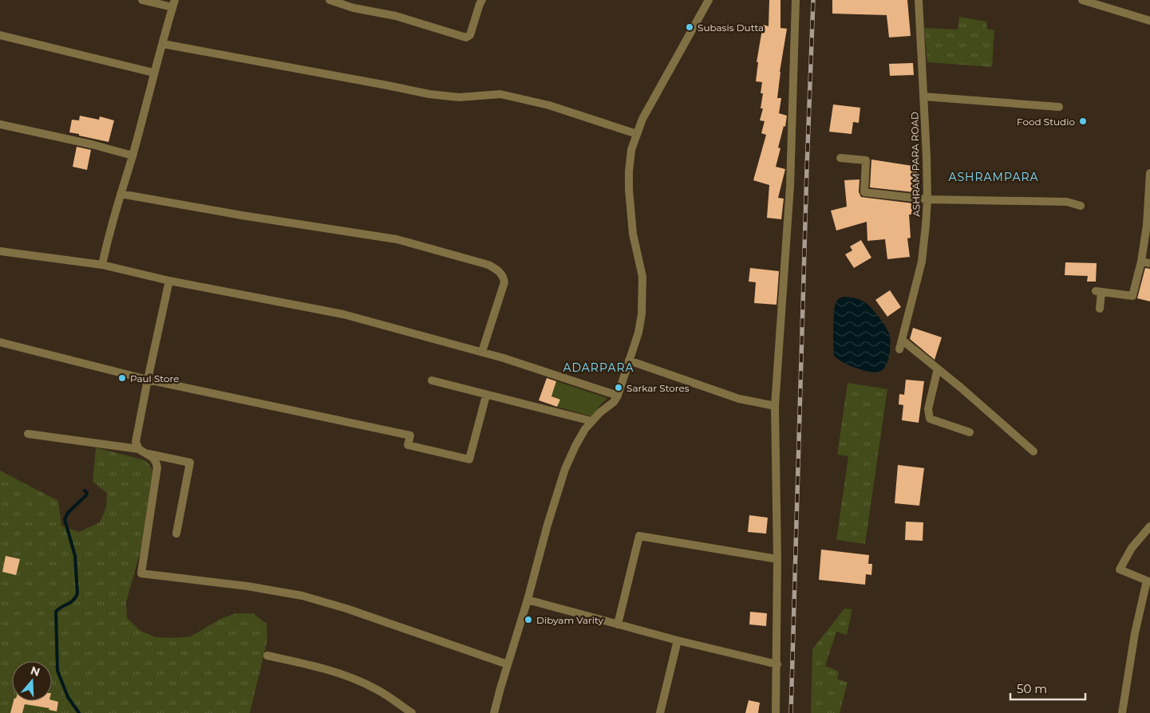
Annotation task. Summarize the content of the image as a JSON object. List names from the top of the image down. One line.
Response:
{"streets":{"street":["ASHRAM PARA ROAD"]},"districts":["ASHRAMPARA","ADARPARA"],"places":["Subasis Dutta","Food Studio","Paul Store","Sarkar Stores","Dibyam Varity"],"scale_bar":"50 m","north":"top"}
